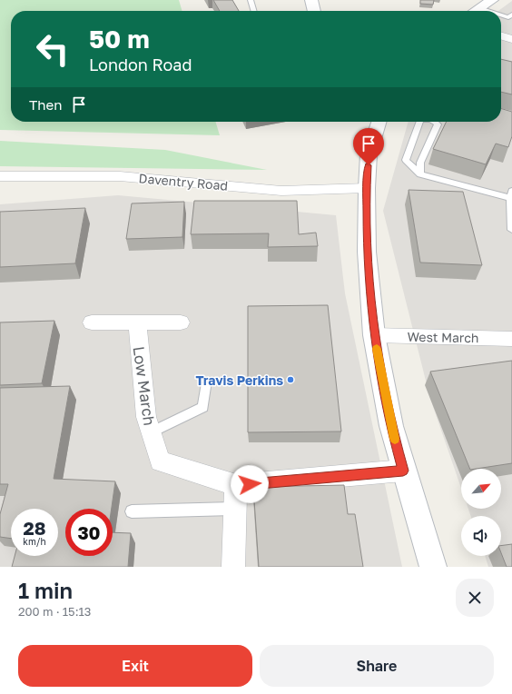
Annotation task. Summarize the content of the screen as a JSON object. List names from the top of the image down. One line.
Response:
{"streets":{"street":["Daventry Road","West March","Low March"]},"places":["Travis Perkins"],"north":"top right","page":{"turn":["50 m","London Road"],"then":"Then","speed":"28 km/h","limit":"30","heading":["1 min","200 m · 15:13"],"buttons":["Exit","Share"]}}
